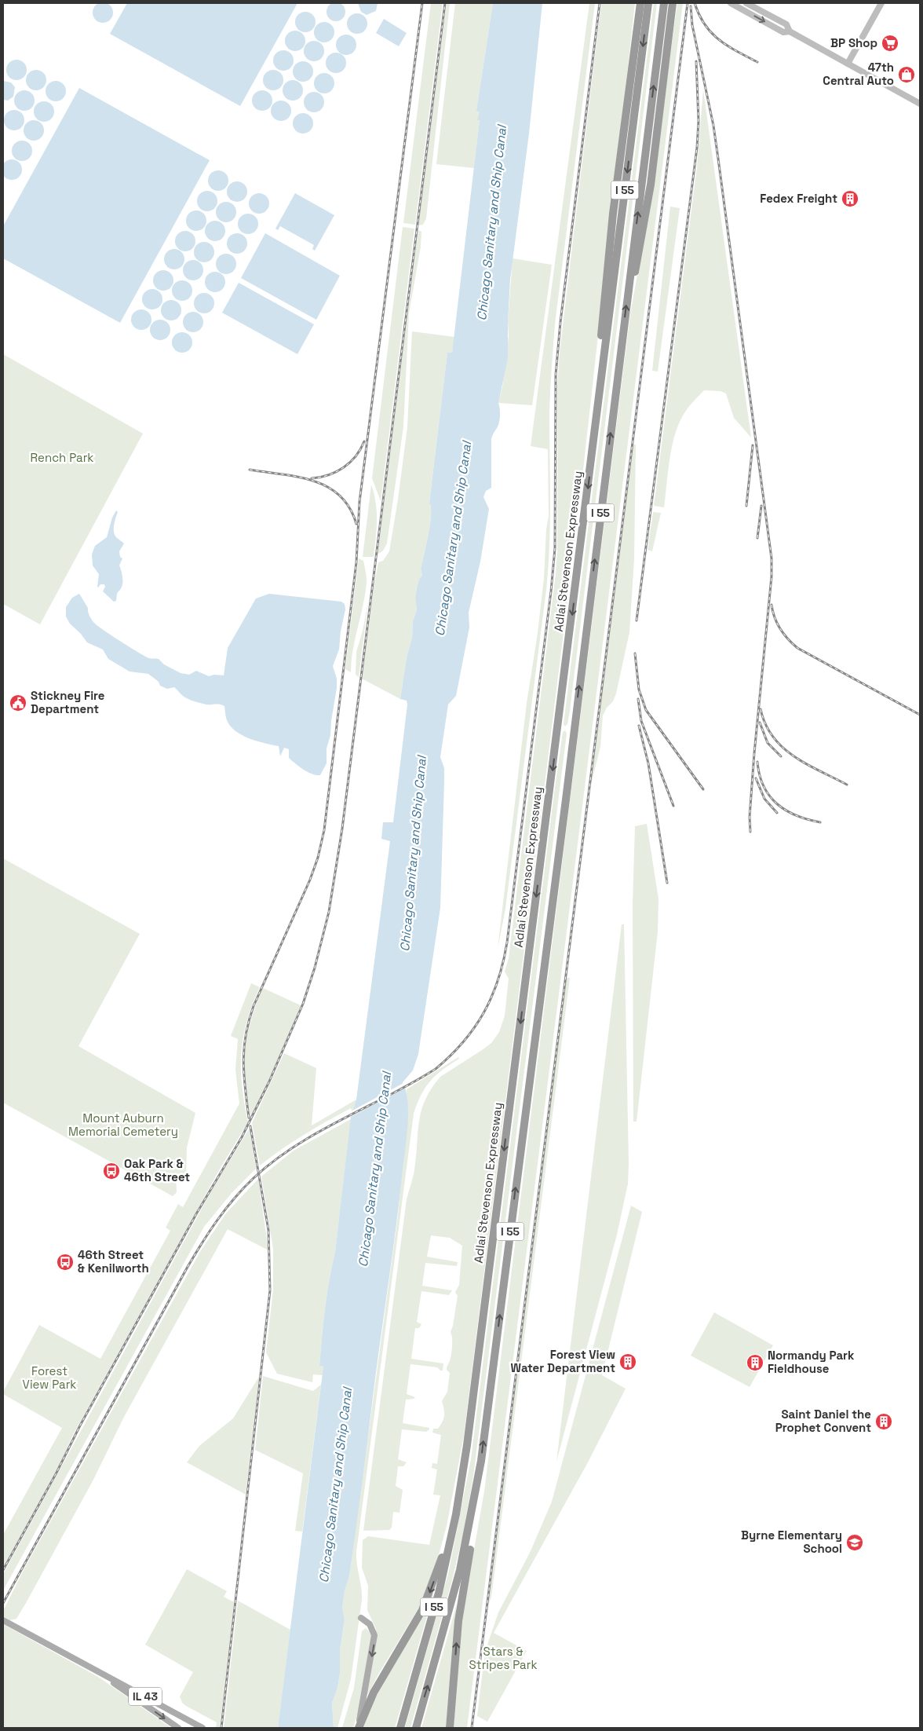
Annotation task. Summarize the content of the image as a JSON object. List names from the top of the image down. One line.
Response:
{"streets":{"highway":["I 55","Adlai Stevenson Expressway"],"main road":["IL 43"]},"water":["Chicago Sanitary and Ship Canal"],"parks":["Rench Park","Mount Auburn Memorial Cemetery","Forest View Park","Stars & Stripes Park"],"places":{"supermarket":["BP Shop"],"shop":["47th Central Auto"],"building":["Fedex Freight","Forest View Water Department","Normandy Park Fieldhouse","Saint Daniel the Prophet Convent"],"public building":["Stickney Fire Department"],"bus stop":["Oak Park & 46th Street","46th Street & Kenilworth"],"school or university":["Byrne Elementary School"]}}
